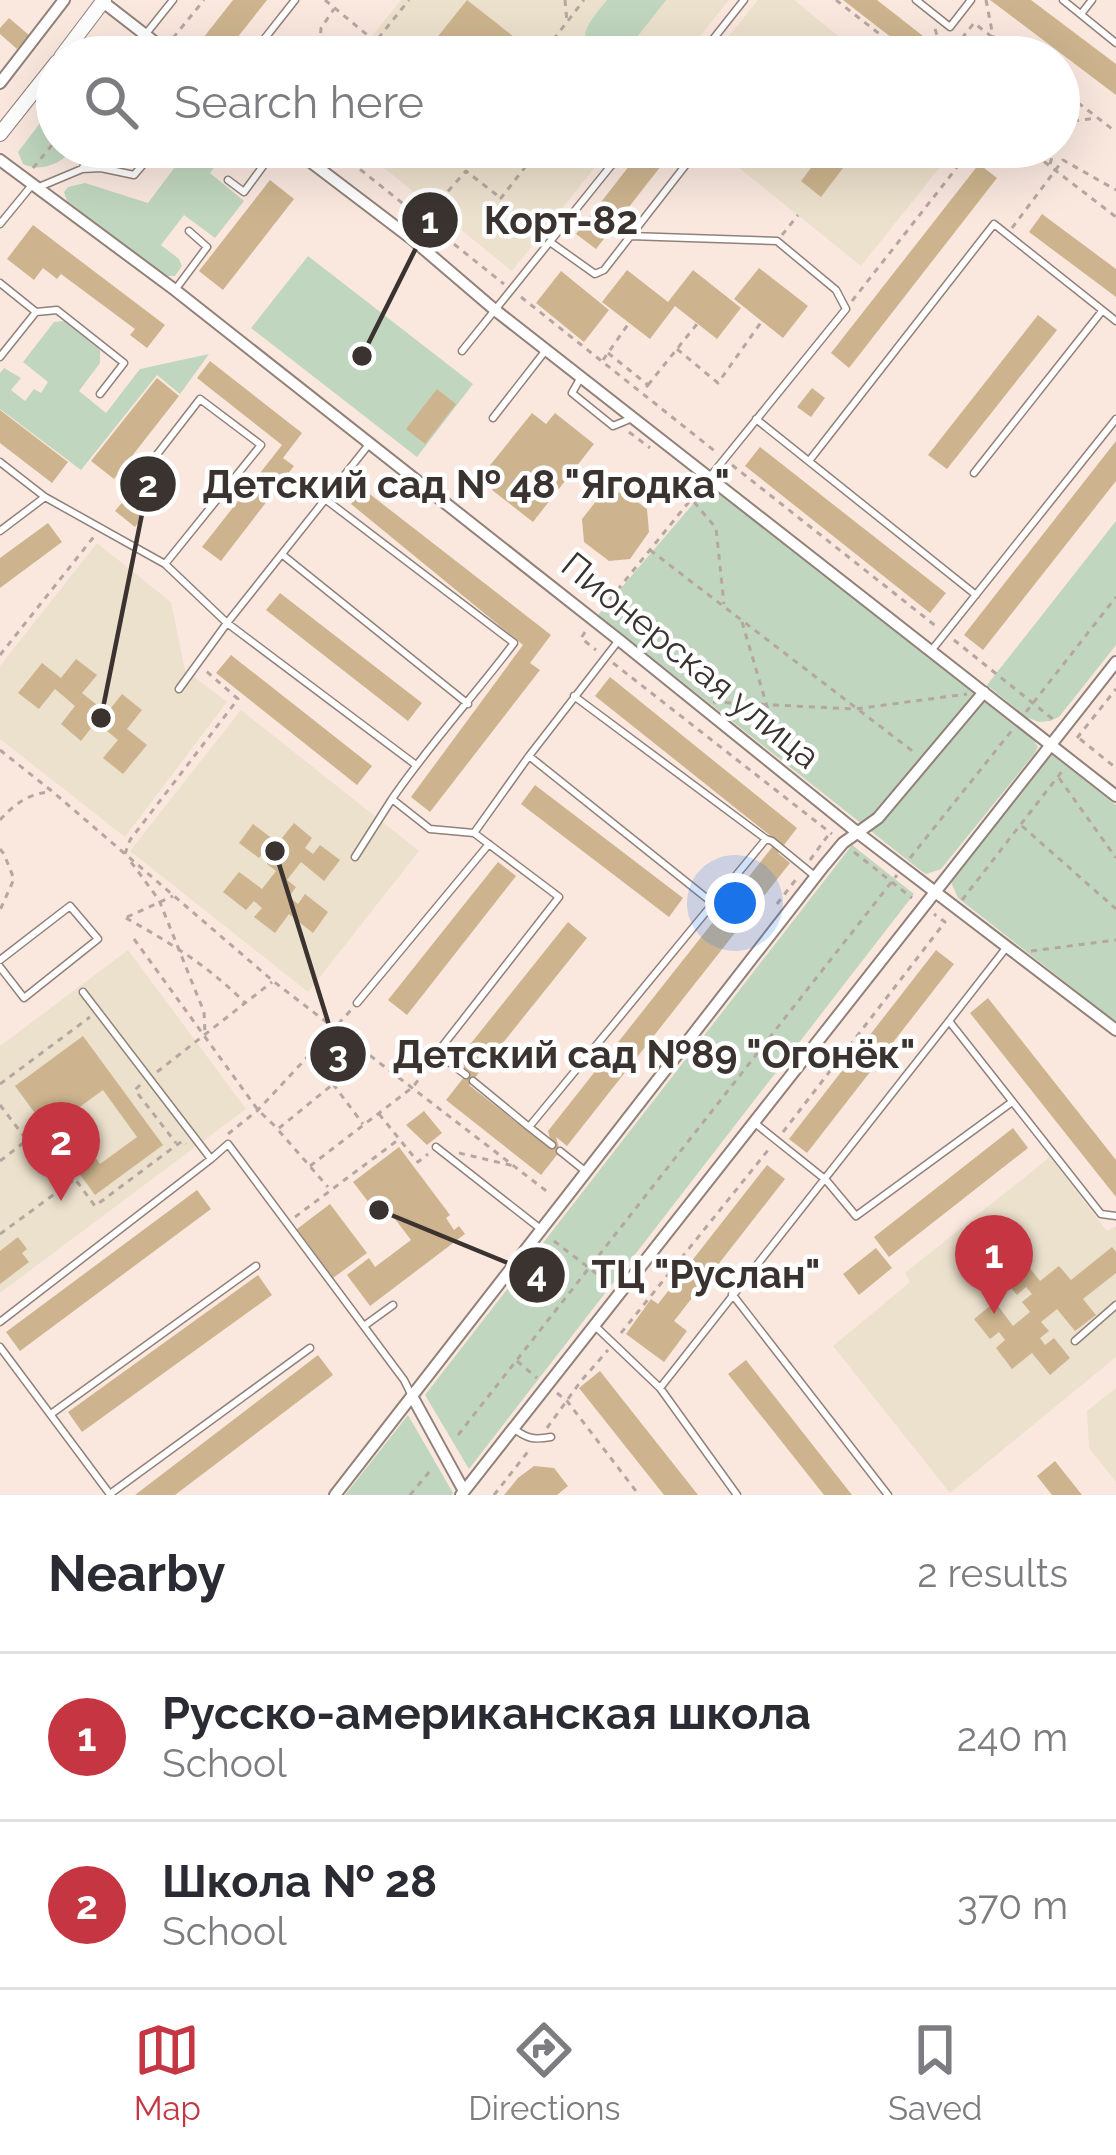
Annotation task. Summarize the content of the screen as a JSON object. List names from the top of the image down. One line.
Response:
{"streets":{"street":["Пионерская улица"]},"places":["Корт-82","Детский сад № 48 \"Ягодка\"","Детский сад №89 \"Огонёк\"","ТЦ \"Руслан\""],"page":{"search":"Search here","pins":["2","1"],"heading":["Nearby","2 results"],"list":[{"mark":"1","name":"Русско-американская школа","note":"School","value":"240 m"},{"mark":"2","name":"Школа № 28","note":"School","value":"370 m"}],"nav":["Map","Directions","Saved"]}}
